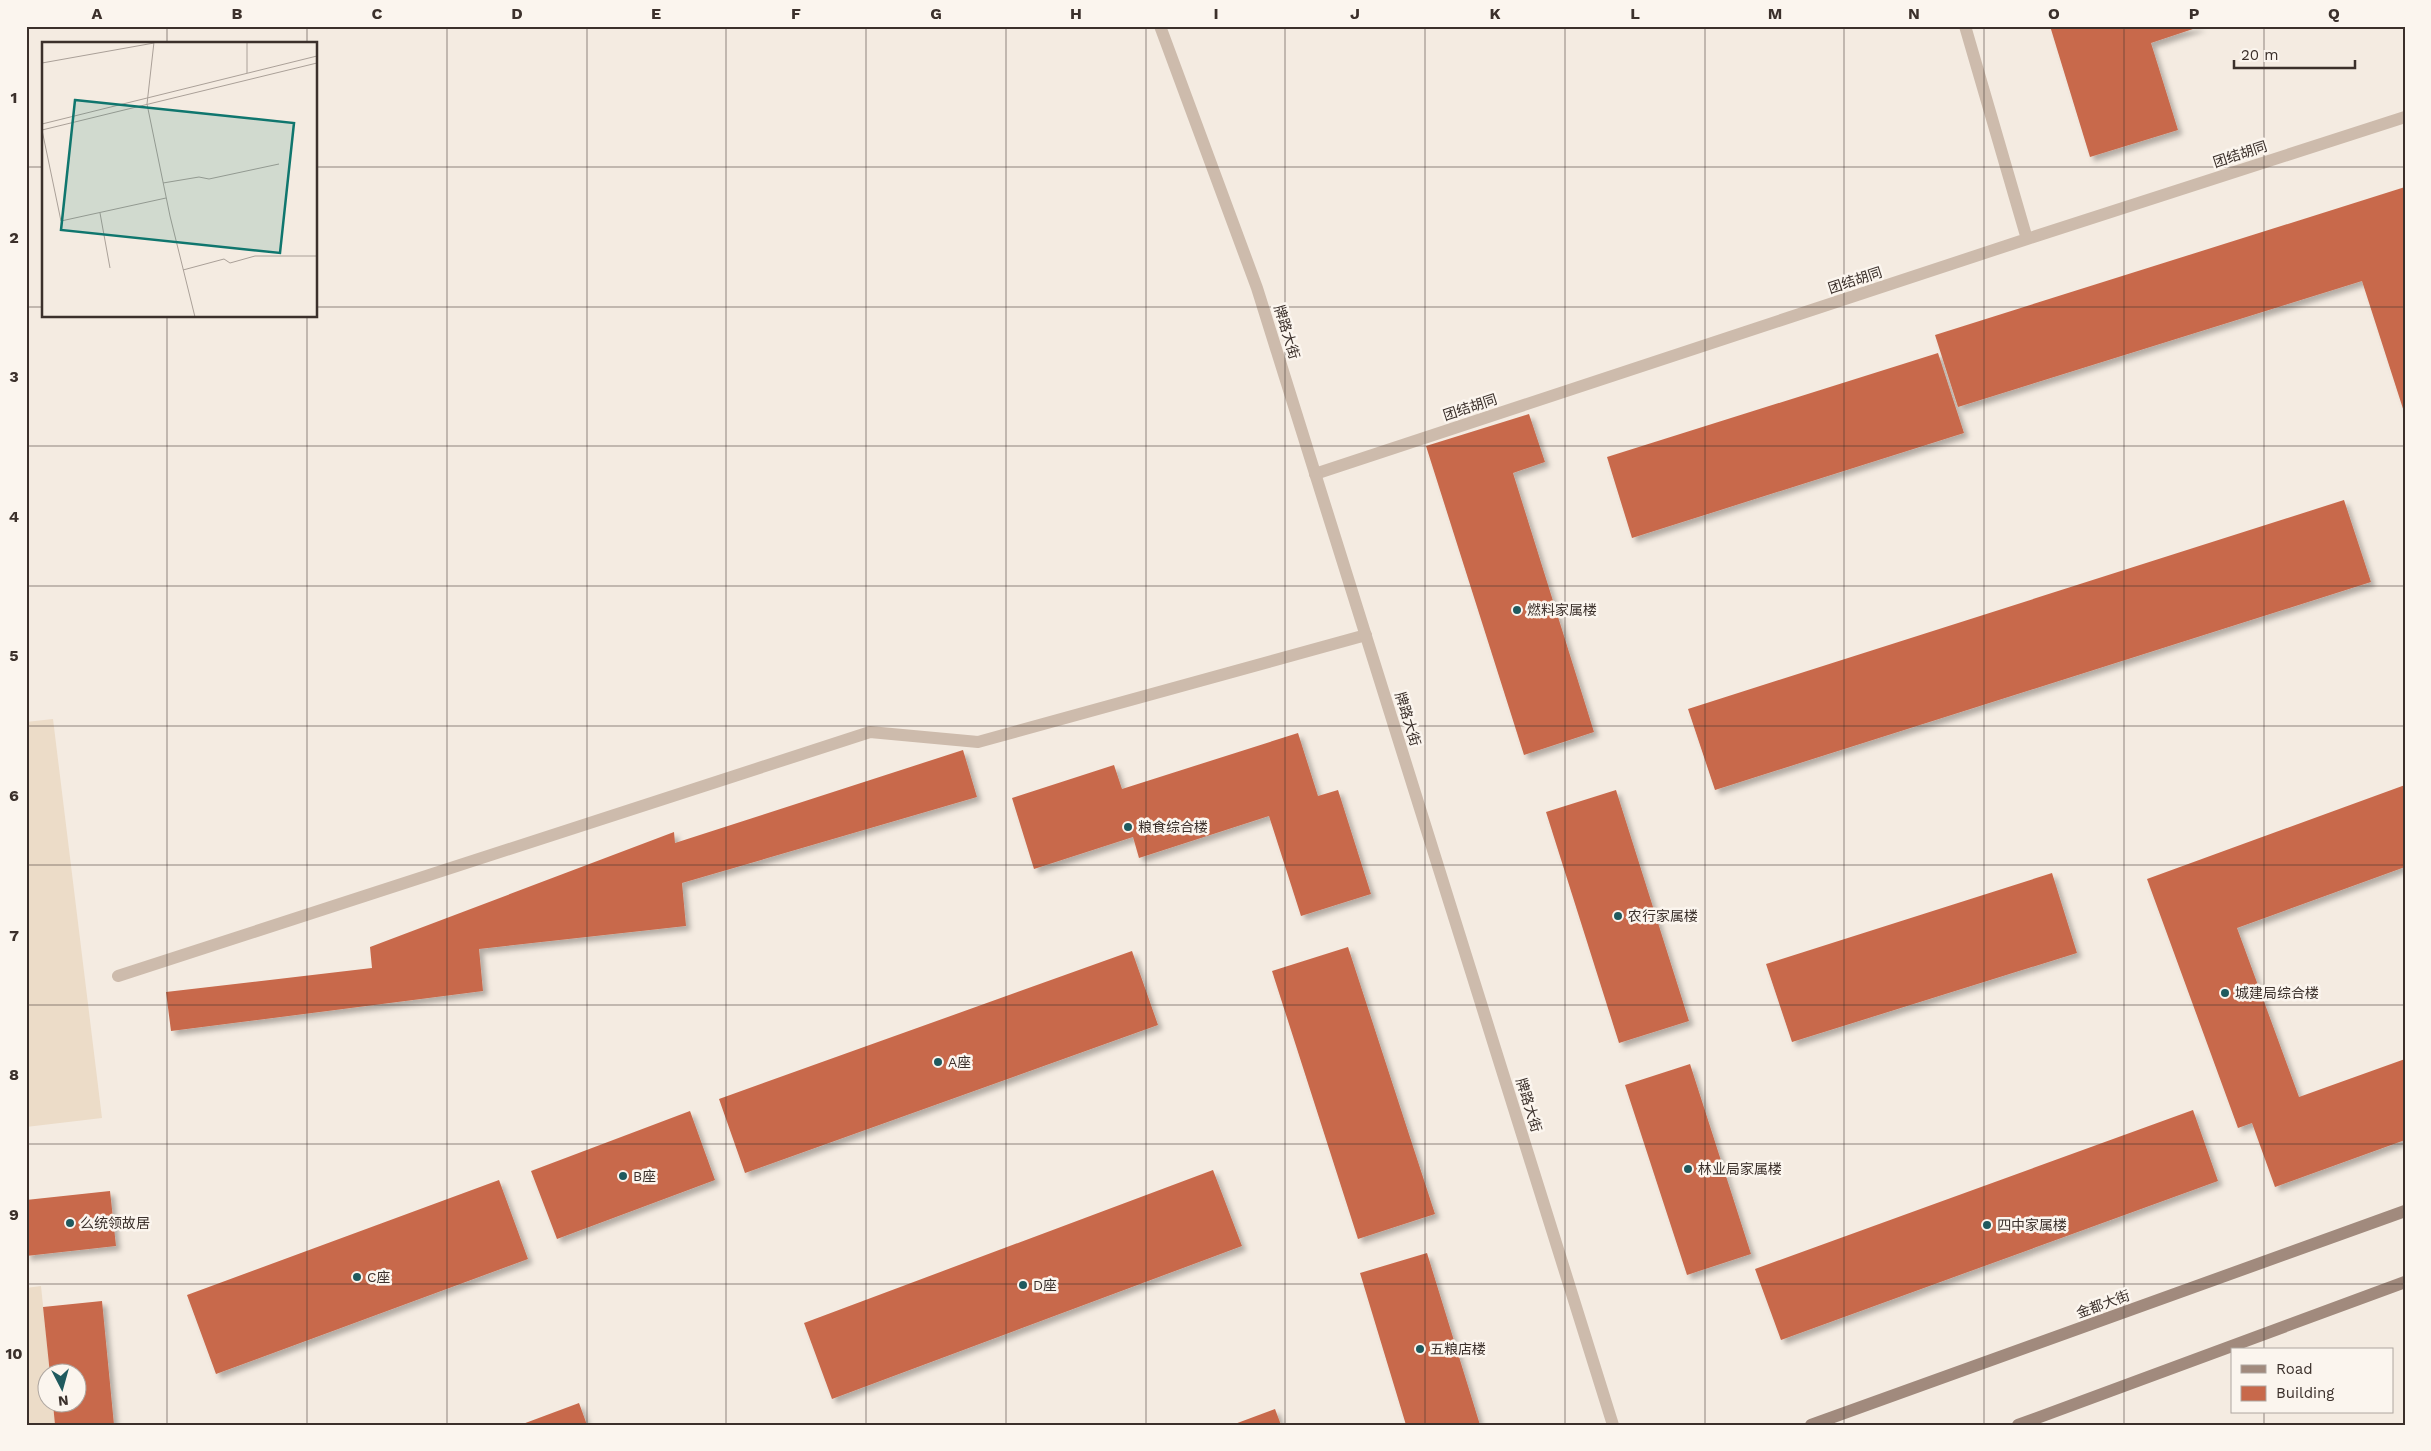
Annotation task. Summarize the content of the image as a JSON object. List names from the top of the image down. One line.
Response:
{"streets":{"main road":["金都大街"],"street":["团结胡同","牌路大街"]},"crossings":[["团结胡同","牌路大街"]],"places":["燃料家属楼","粮食综合楼","农行家属楼","城建局综合楼","A座","林业局家属楼","B座","么统领故居","四中家属楼","C座","D座","五粮店楼"],"legend":["Road","Building"],"scale_bar":"20 m","north":"bottom","grid":{"columns":["A","B","C","D","E","F","G","H","I","J","K","L","M","N","O","P","Q"],"rows":["1","2","3","4","5","6","7","8","9","10"]}}
